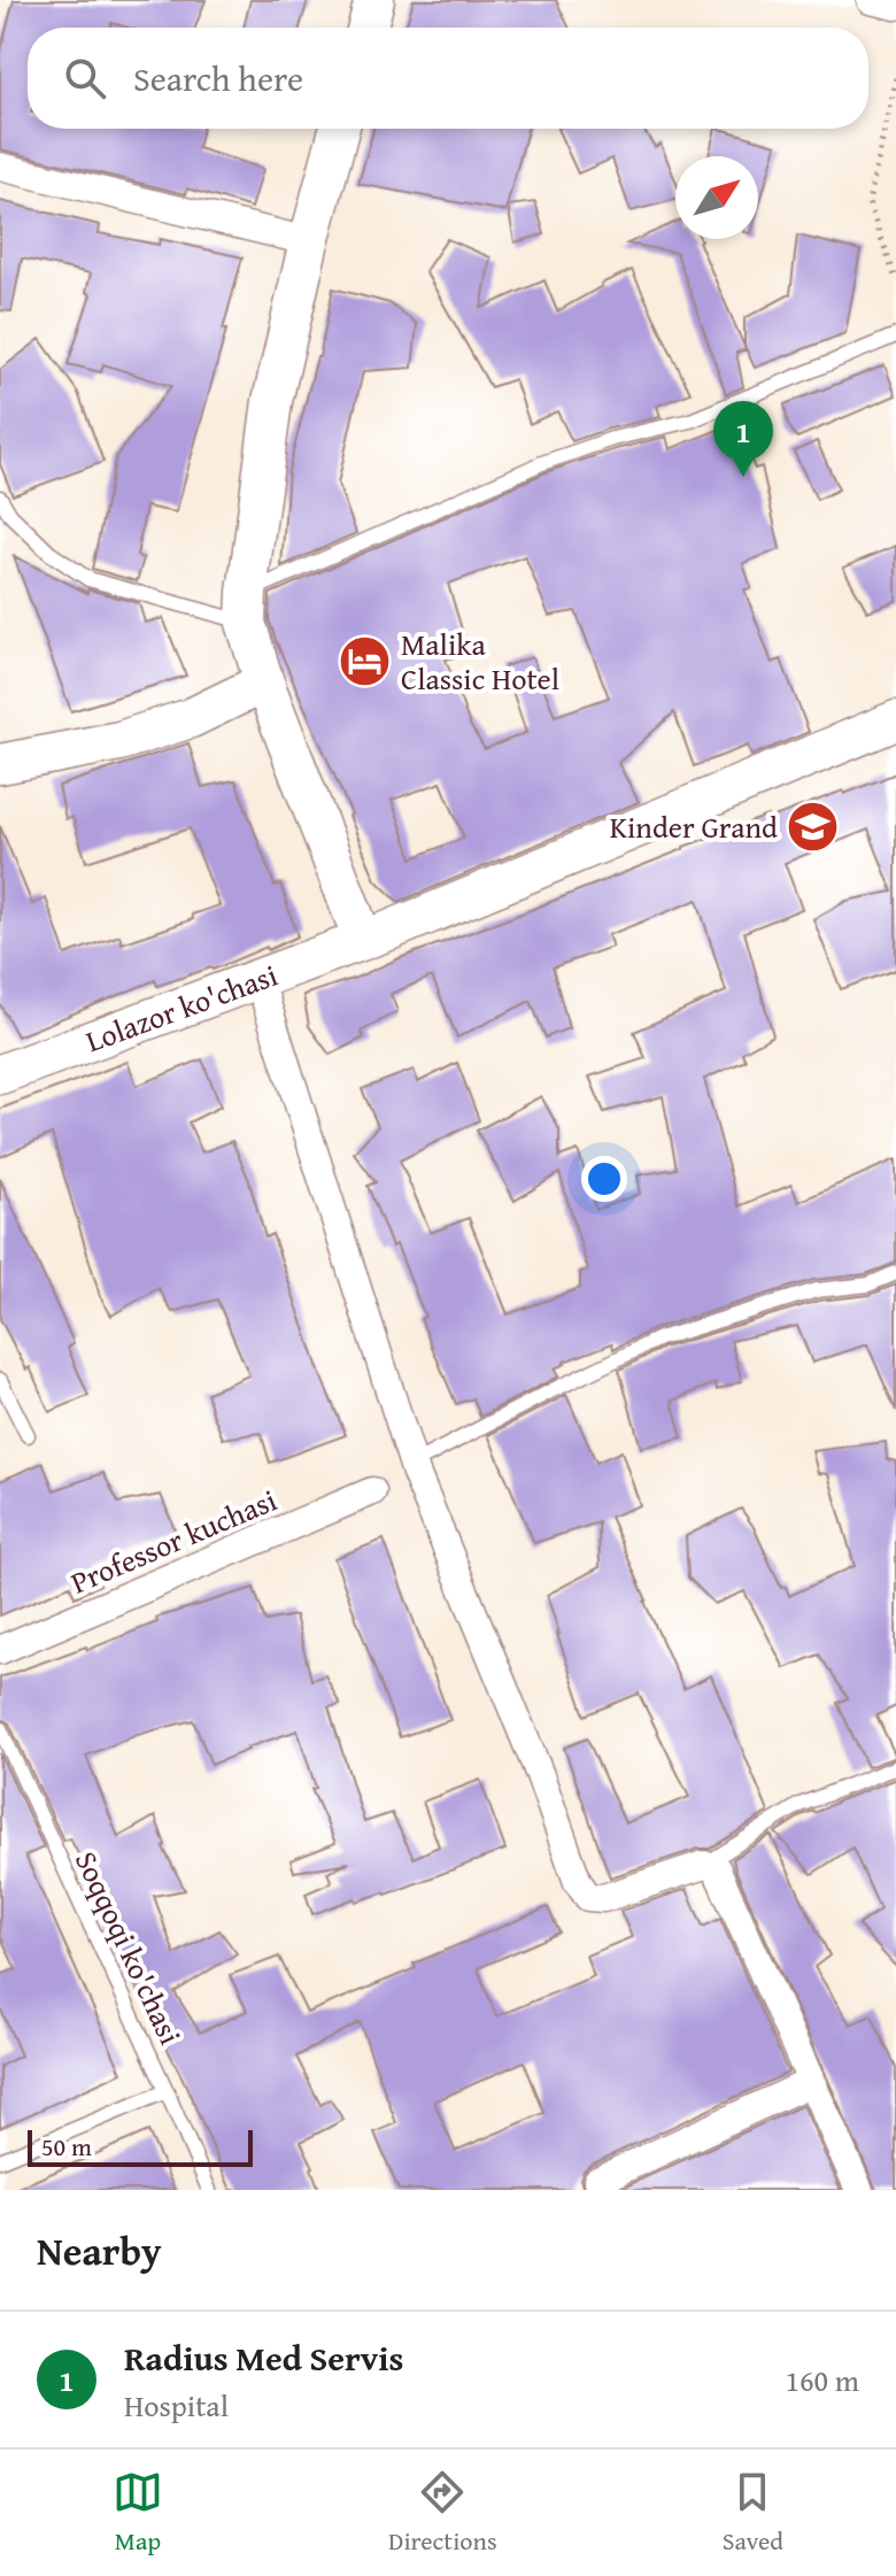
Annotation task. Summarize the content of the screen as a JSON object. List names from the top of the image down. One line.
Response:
{"streets":{"street":["Lolazor ko'chasi","Professor kuchasi"],"lane":["Soqqoqi ko'chasi"]},"places":{"hotel":["Malika Classic Hotel"],"school or university":["Kinder Grand"]},"scale_bar":"50 m","north":"top right","page":{"search":"Search here","pins":"1","scale":"50 m","heading":"Nearby","list":[{"mark":"1","name":"Radius Med Servis","note":"Hospital","value":"160 m"}],"nav":["Map","Directions","Saved"]}}
